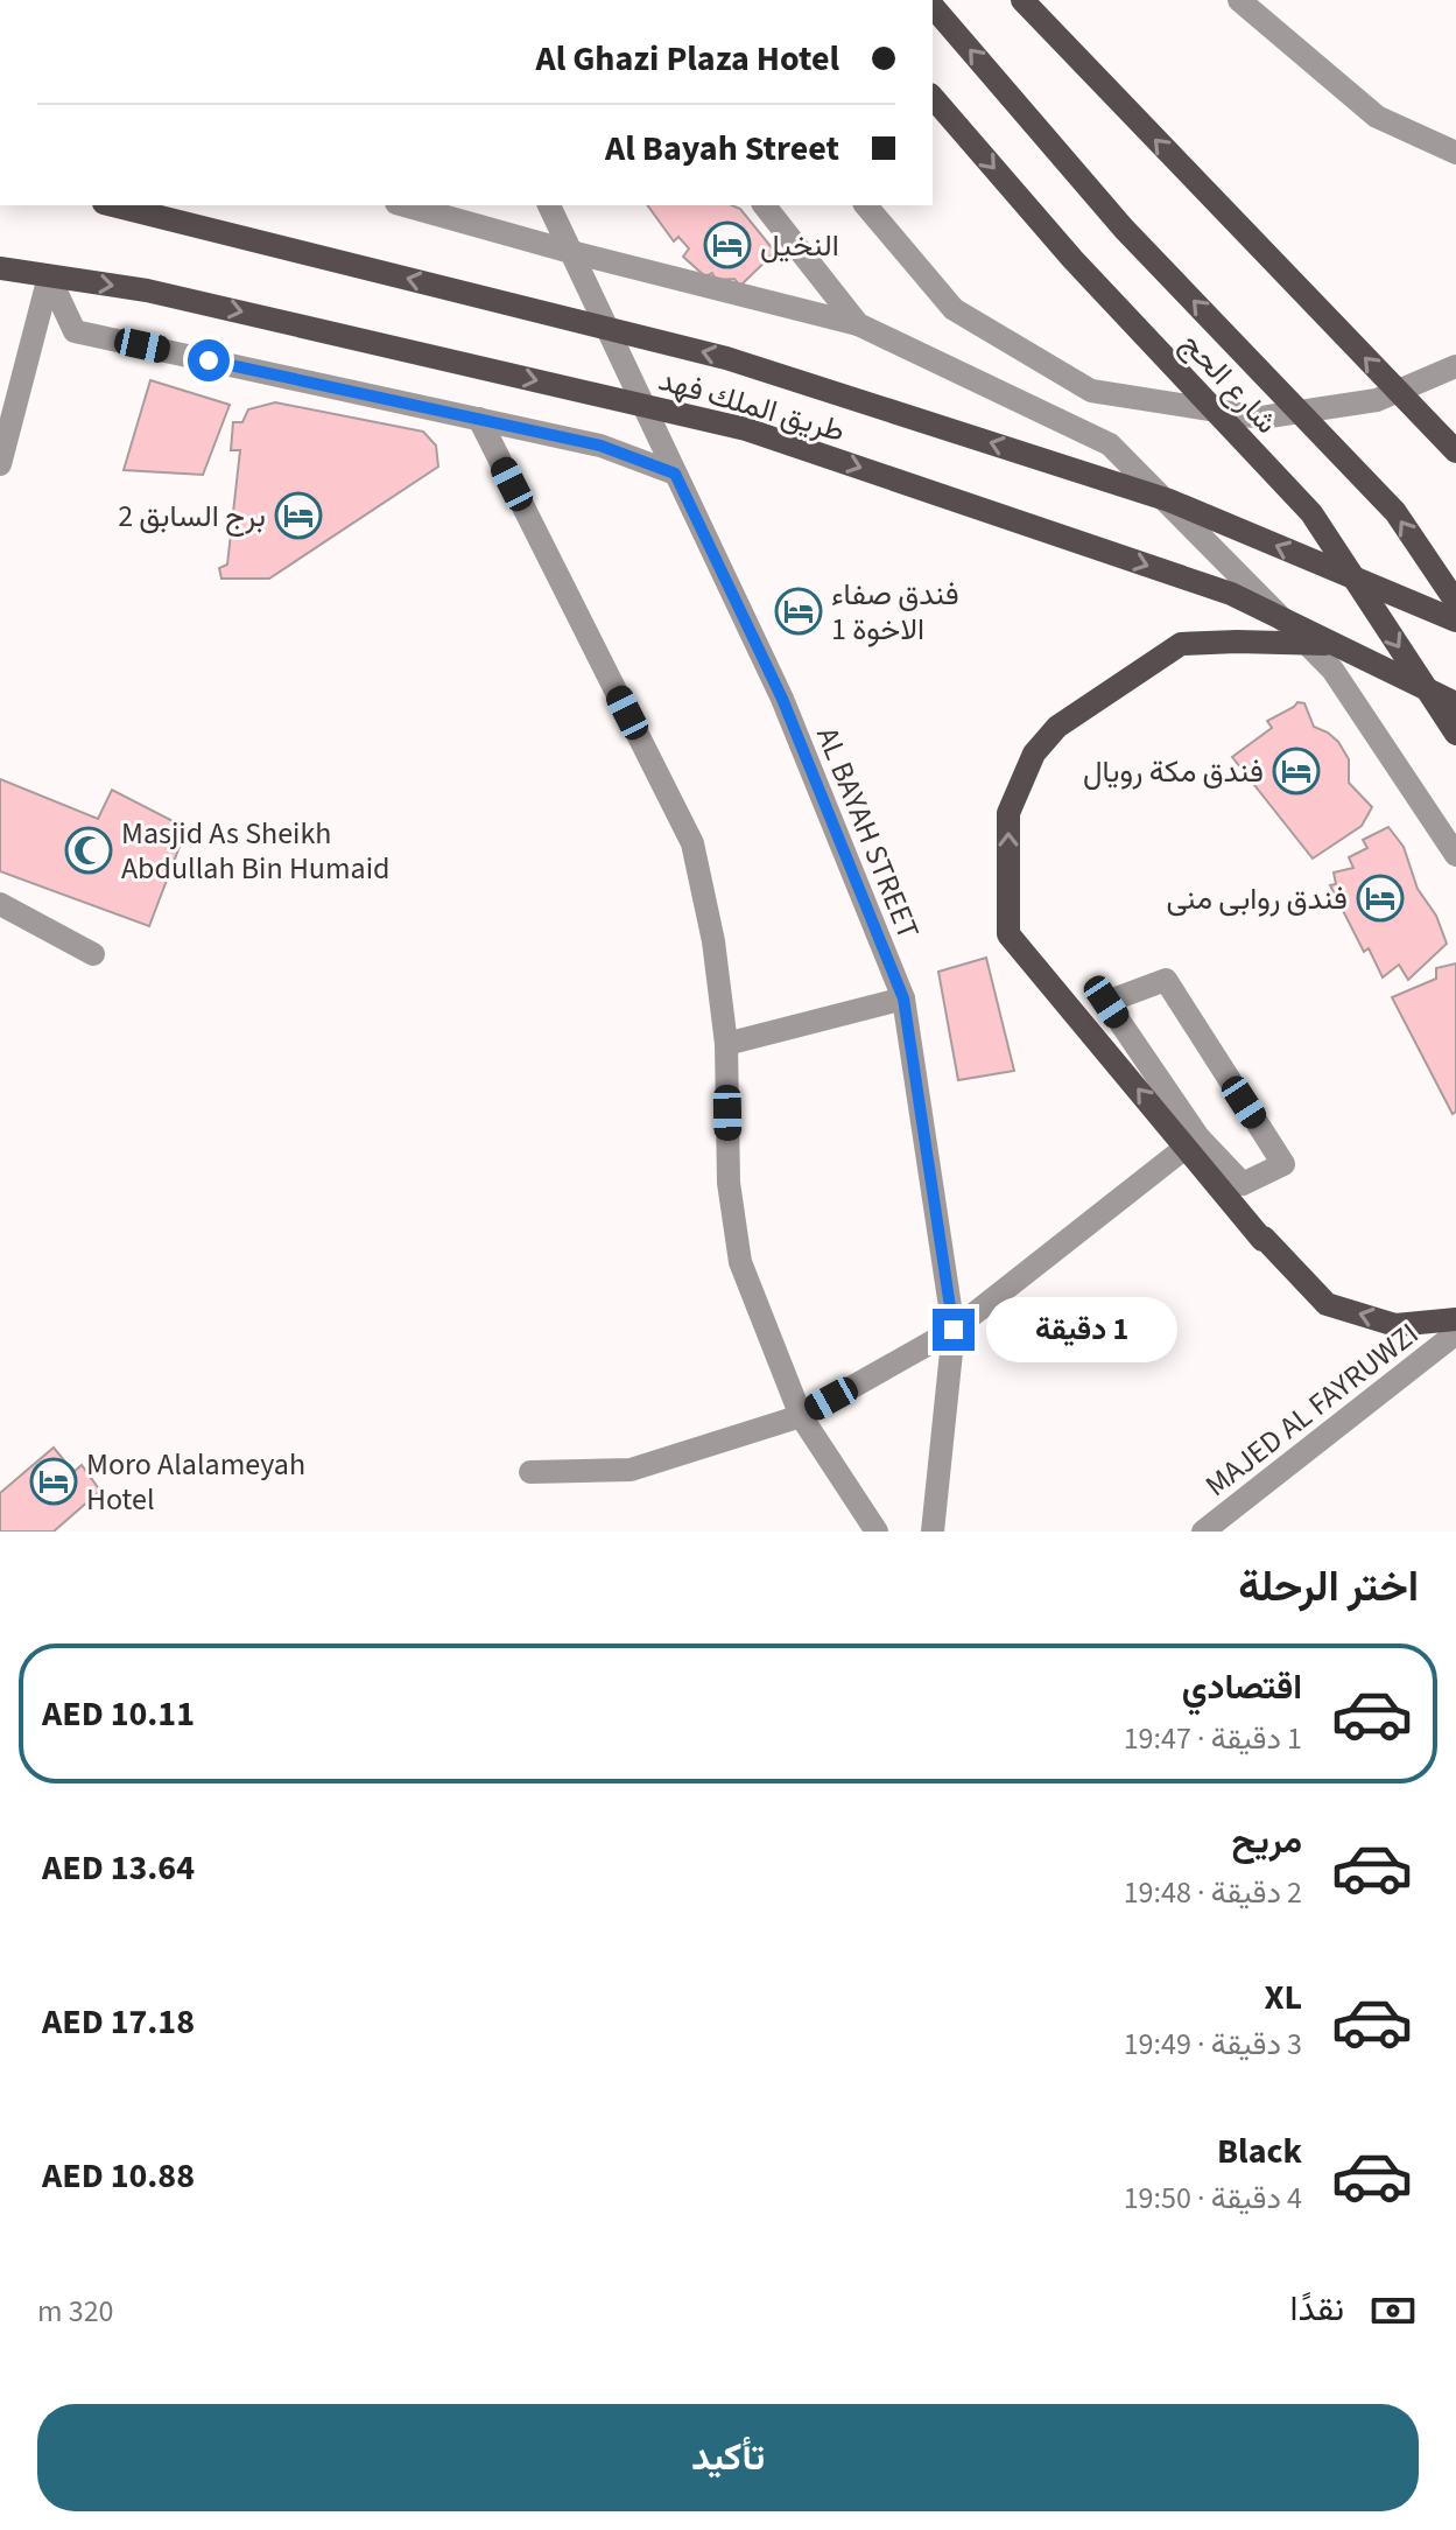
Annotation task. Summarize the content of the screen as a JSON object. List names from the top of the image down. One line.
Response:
{"streets":{"main road":["شارع الحج","طريق الملك فهد"],"street":["AL BAYAH STREET","MAJED AL FAYRUWZI"]},"places":{"hotel":["النخيل","برج السابق 2","فندق صفاء الاخوة 1","فندق مكة رويال","فندق روابى منى","Moro Alalameyah Hotel"],"mosque":["Masjid As Sheikh Abdullah Bin Humaid"]},"page":{"banner":["Al Ghazi Plaza Hotel","Al Bayah Street"],"bubble":"1 دقيقة","heading":"اختر الرحلة","list":[{"name":"اقتصادي","note":"1 دقيقة · 19:47","value":"AED 10.11"},{"name":"مريح","note":"2 دقيقة · 19:48","value":"AED 13.64"},{"name":"XL","note":"3 دقيقة · 19:49","value":"AED 17.18"},{"name":"Black","note":"4 دقيقة · 19:50","value":"AED 10.88"}],"pay":["نقدًا","320 m"],"buttons":"تأكيد"}}
